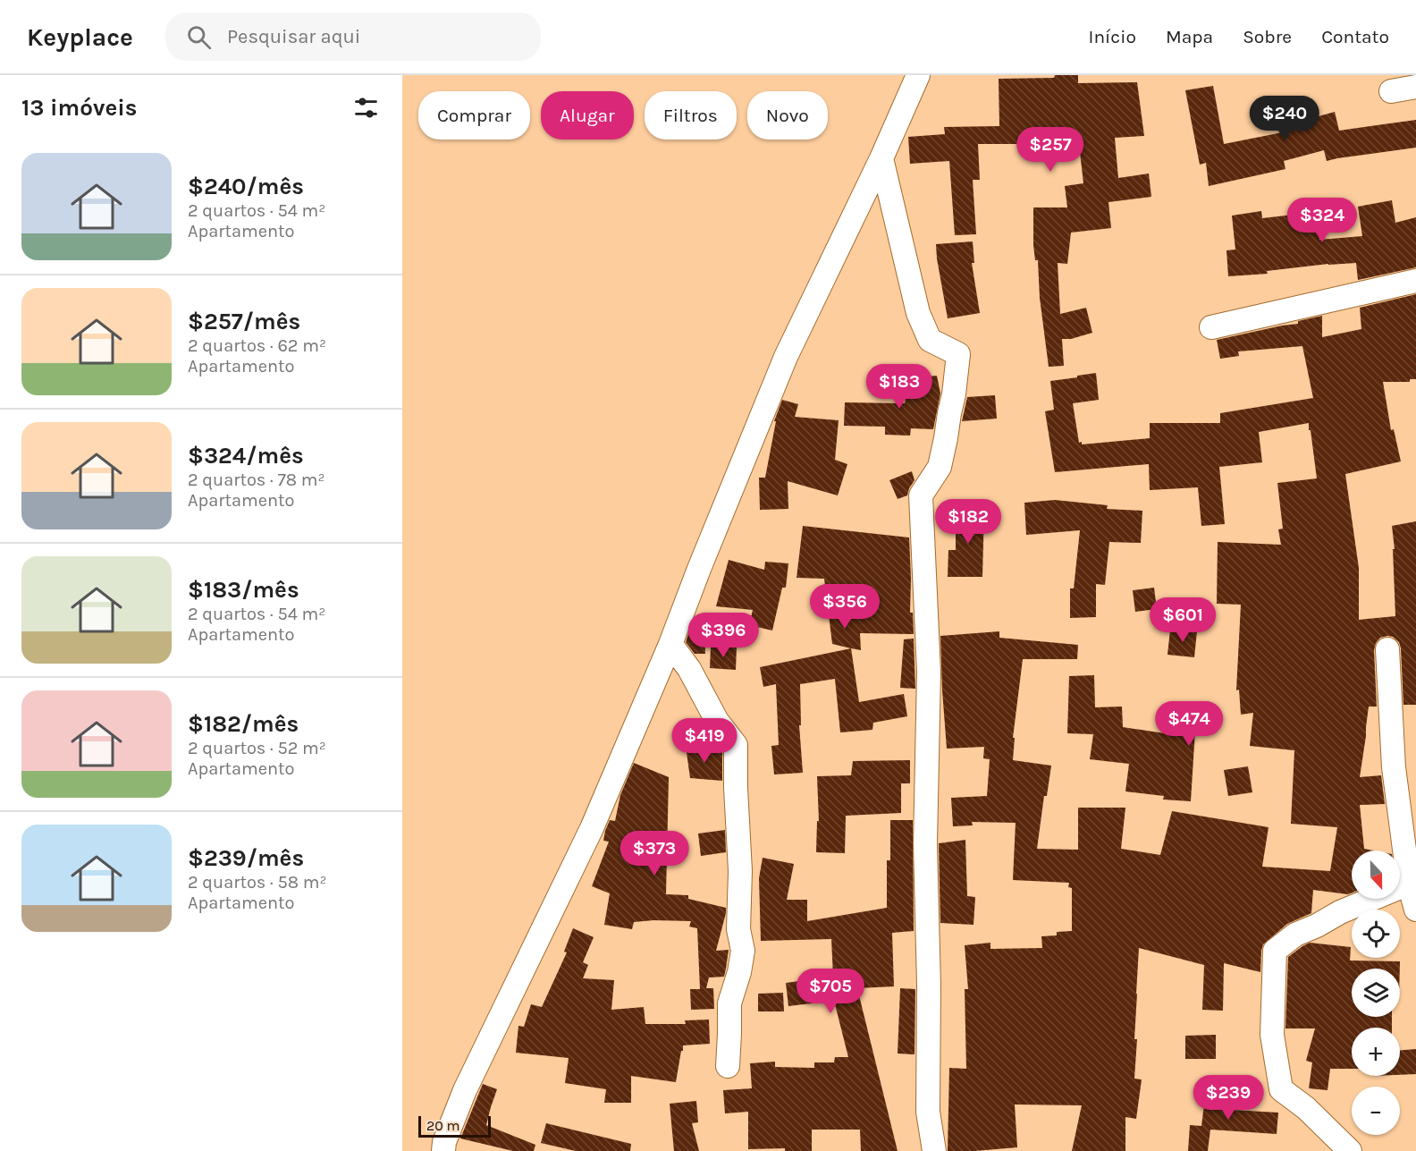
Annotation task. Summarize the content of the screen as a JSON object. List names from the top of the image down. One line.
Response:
{"scale_bar":"20 m","north":"bottom","page":{"header":"Keyplace","search":"Pesquisar aqui","nav":["Início","Mapa","Sobre","Contato"],"heading":"13 imóveis","chip":["Comprar","Alugar","Filtros","Novo"],"price":["$240","$257","$324","$183","$182","$356","$601","$396","$474","$419","$373","$705","$239"],"list":[{"name":"$240/mês","note":"2 quartos · 54 m² · Apartamento"},{"name":"$257/mês","note":"2 quartos · 62 m² · Apartamento"},{"name":"$324/mês","note":"2 quartos · 78 m² · Apartamento"},{"name":"$183/mês","note":"2 quartos · 54 m² · Apartamento"},{"name":"$182/mês","note":"2 quartos · 52 m² · Apartamento"},{"name":"$239/mês","note":"2 quartos · 58 m² · Apartamento"}],"map_buttons":["+","−"],"scale":"20 m"}}
